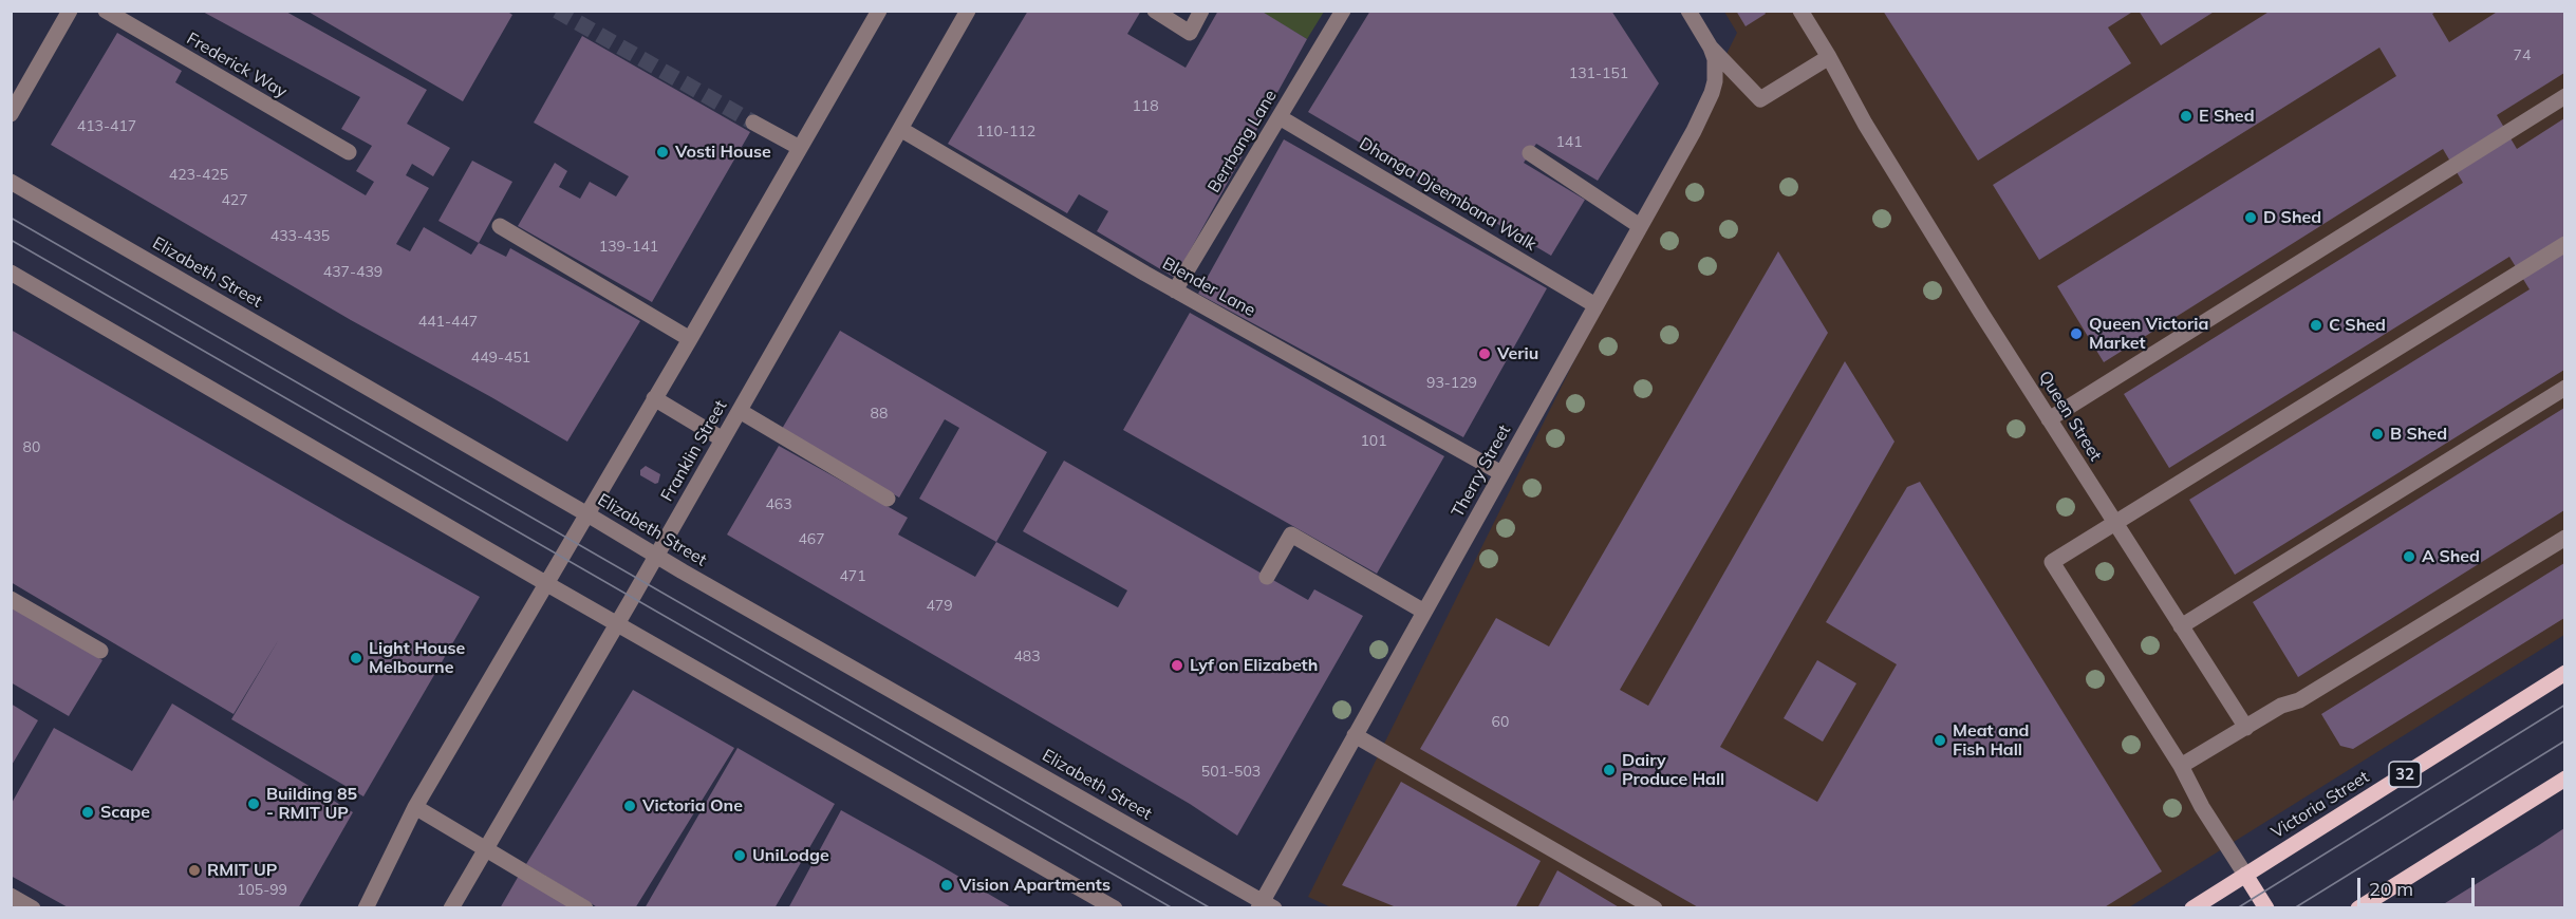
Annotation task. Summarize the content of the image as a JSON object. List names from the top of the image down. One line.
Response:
{"streets":{"main road":["32","Victoria Street"],"street":["Frederick Way","Berrbang Lane","Dhanga Djeembana Walk","Elizabeth Street","Blender Lane","Queen Street","Franklin Street","Therry Street"]},"crossings":[["Berrbang Lane","Dhanga Djeembana Walk"],["Berrbang Lane","Blender Lane"],["Dhanga Djeembana Walk","Therry Street"],["Elizabeth Street","Franklin Street"],["Elizabeth Street","Therry Street"],["Blender Lane","Franklin Street"],["Blender Lane","Therry Street"]],"places":["E Shed","Vosti House","D Shed","C Shed","Queen Victoria Market","Veriu","B Shed","A Shed","Light House Melbourne","Lyf on Elizabeth","Meat and Fish Hall","Dairy Produce Hall","Building 85 - RMIT UP","Victoria One","Scape","UniLodge","RMIT UP","Vision Apartments"],"house_numbers":["74","131-151","118","413-417","110-112","141","423-425","427","433-435","139-141","437-439","441-447","449-451","93-129","88","101","80","463","467","471","479","483","60","501-503","105-99"],"scale_bar":"20 m"}
